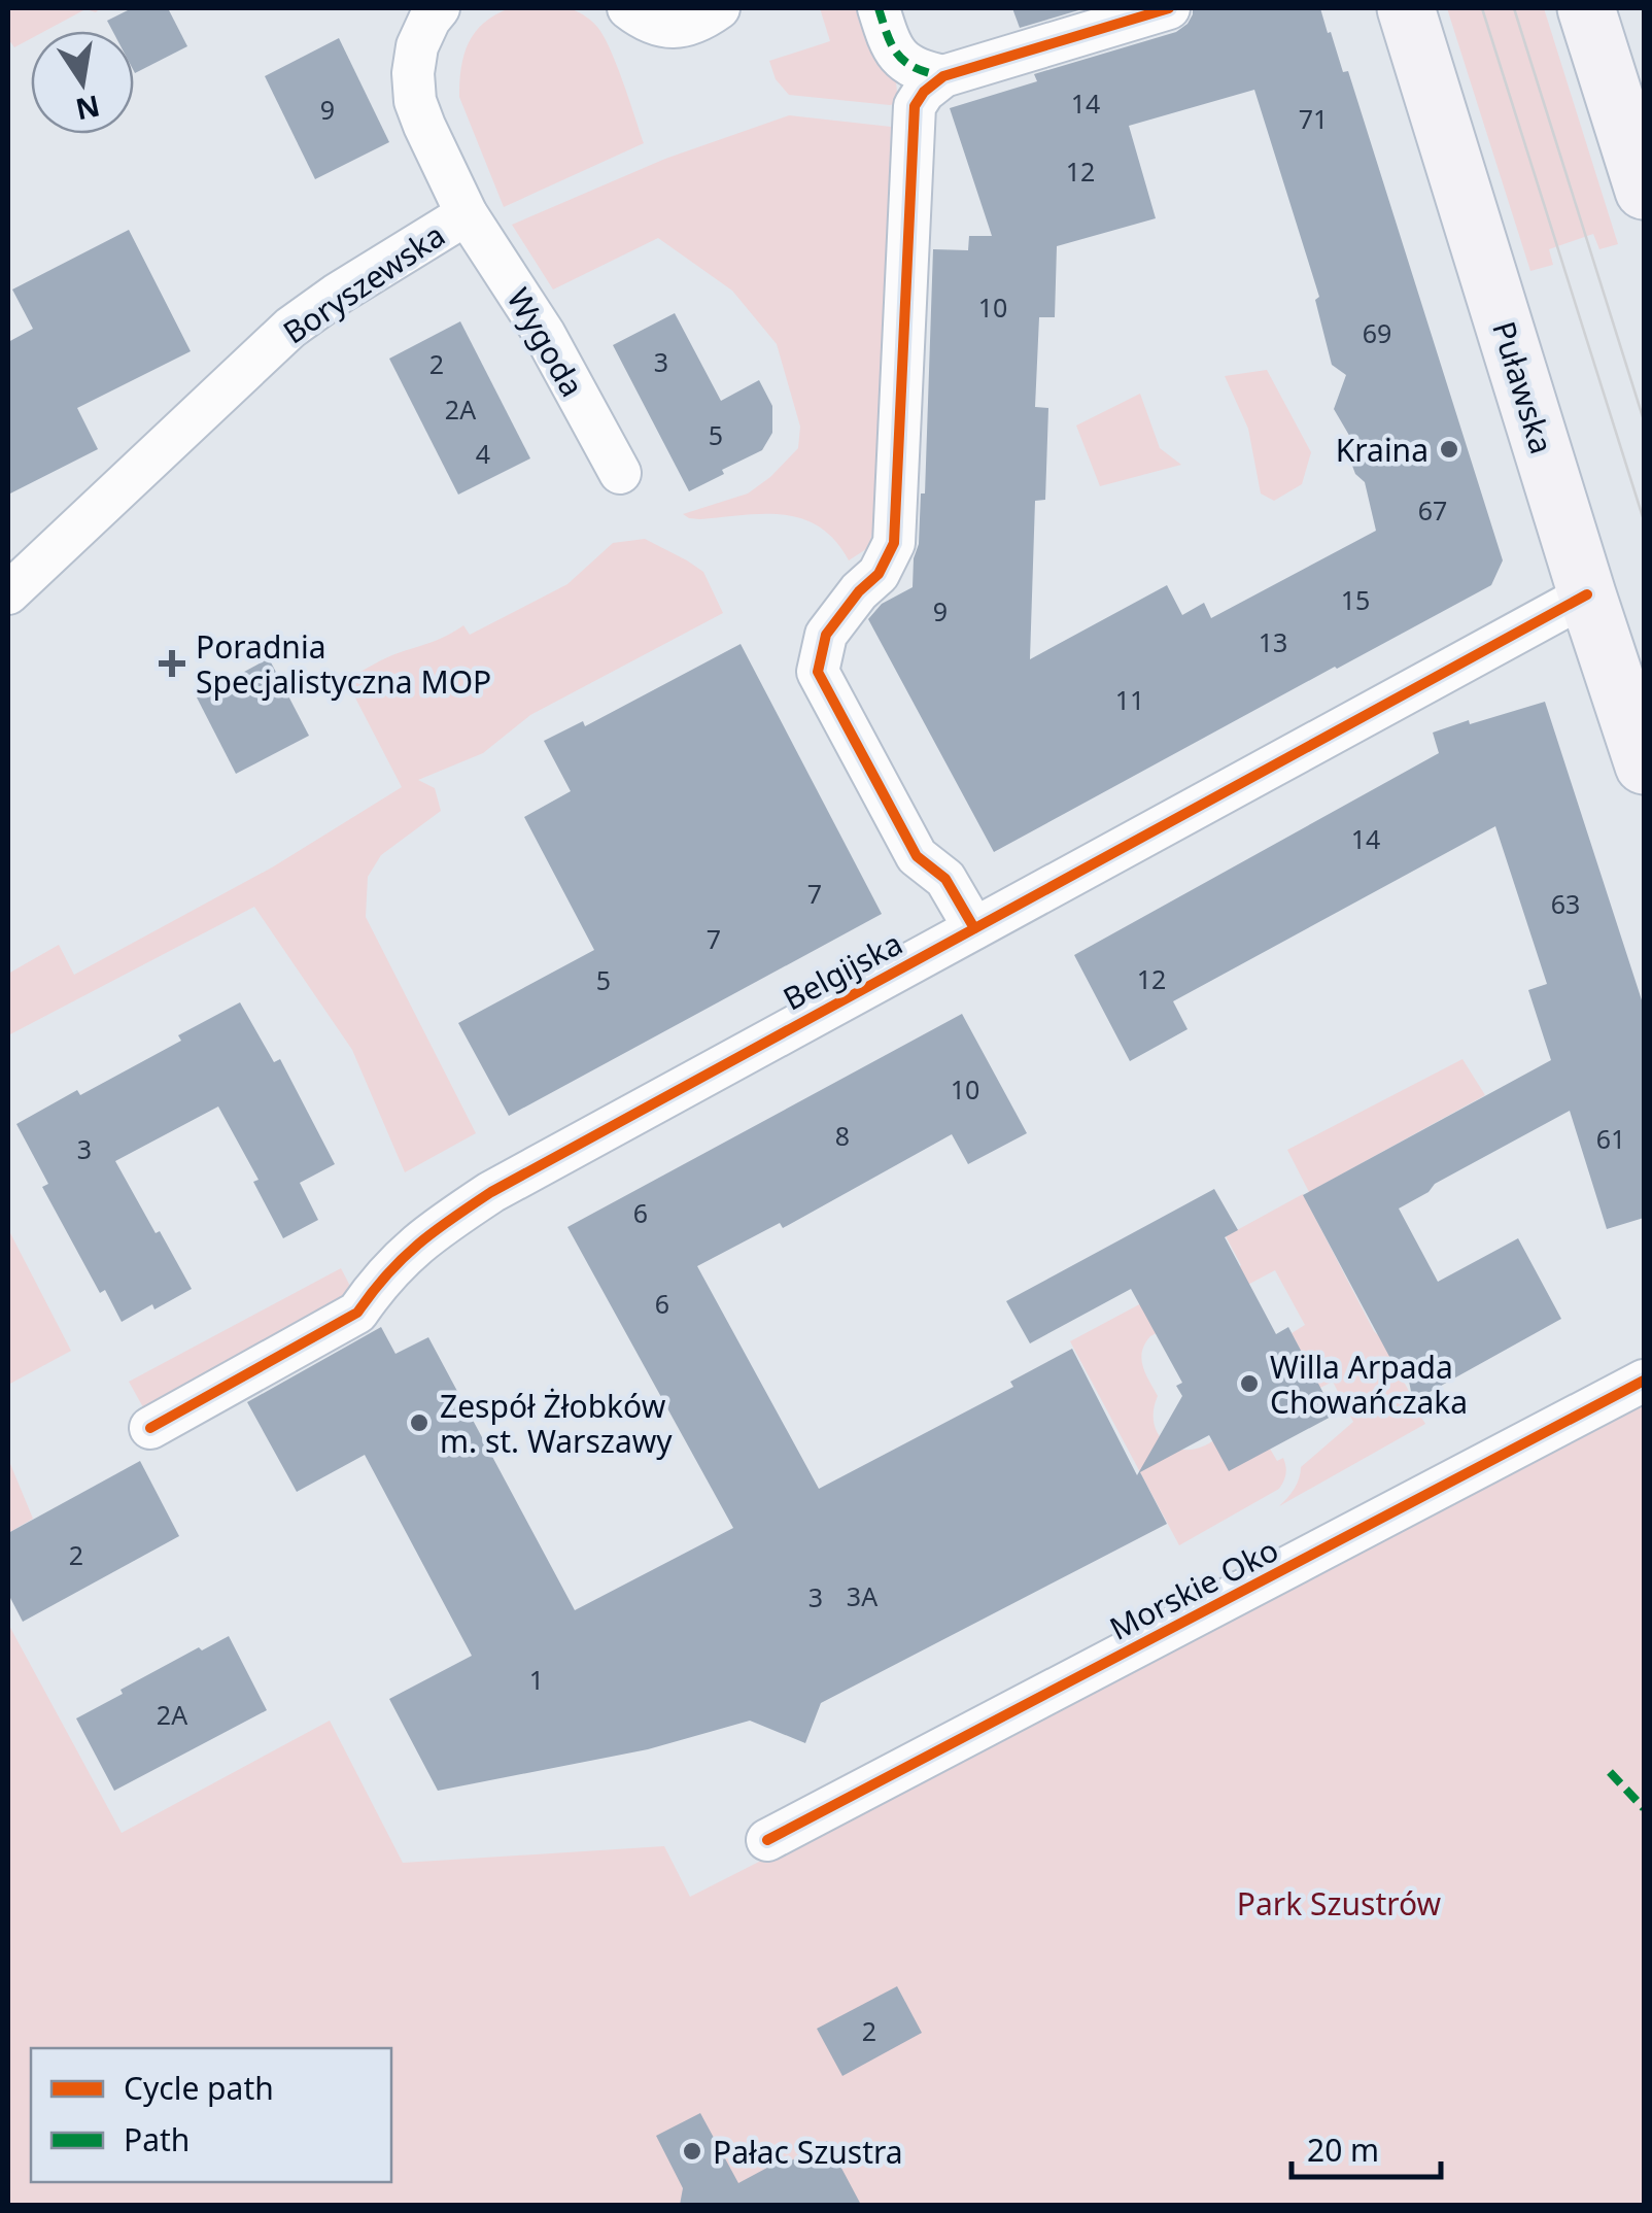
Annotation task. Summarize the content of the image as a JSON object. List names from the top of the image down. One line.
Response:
{"streets":{"main road":["Puławska"],"street":["Boryszewska","Wygoda","Belgijska","Morskie Oko"]},"crossings":[["Boryszewska","Wygoda"],["Puławska","Belgijska"]],"parks":["Park Szustrów"],"places":{"other":["Kraina","Willa Arpada Chowańczaka","Zespół Żłobków m. st. Warszawy","Pałac Szustra"],"health":["Poradnia Specjalistyczna MOP"]},"house_numbers":["14","9","71","12","10","69","3","2","2A","5","4","67","15","9","13","11","14","7","63","7","12","5","10","8","61","3","6","6","2","3A","3","1","2A","2"],"legend":["Cycle path","Path"],"scale_bar":"20 m","north":"bottom"}
